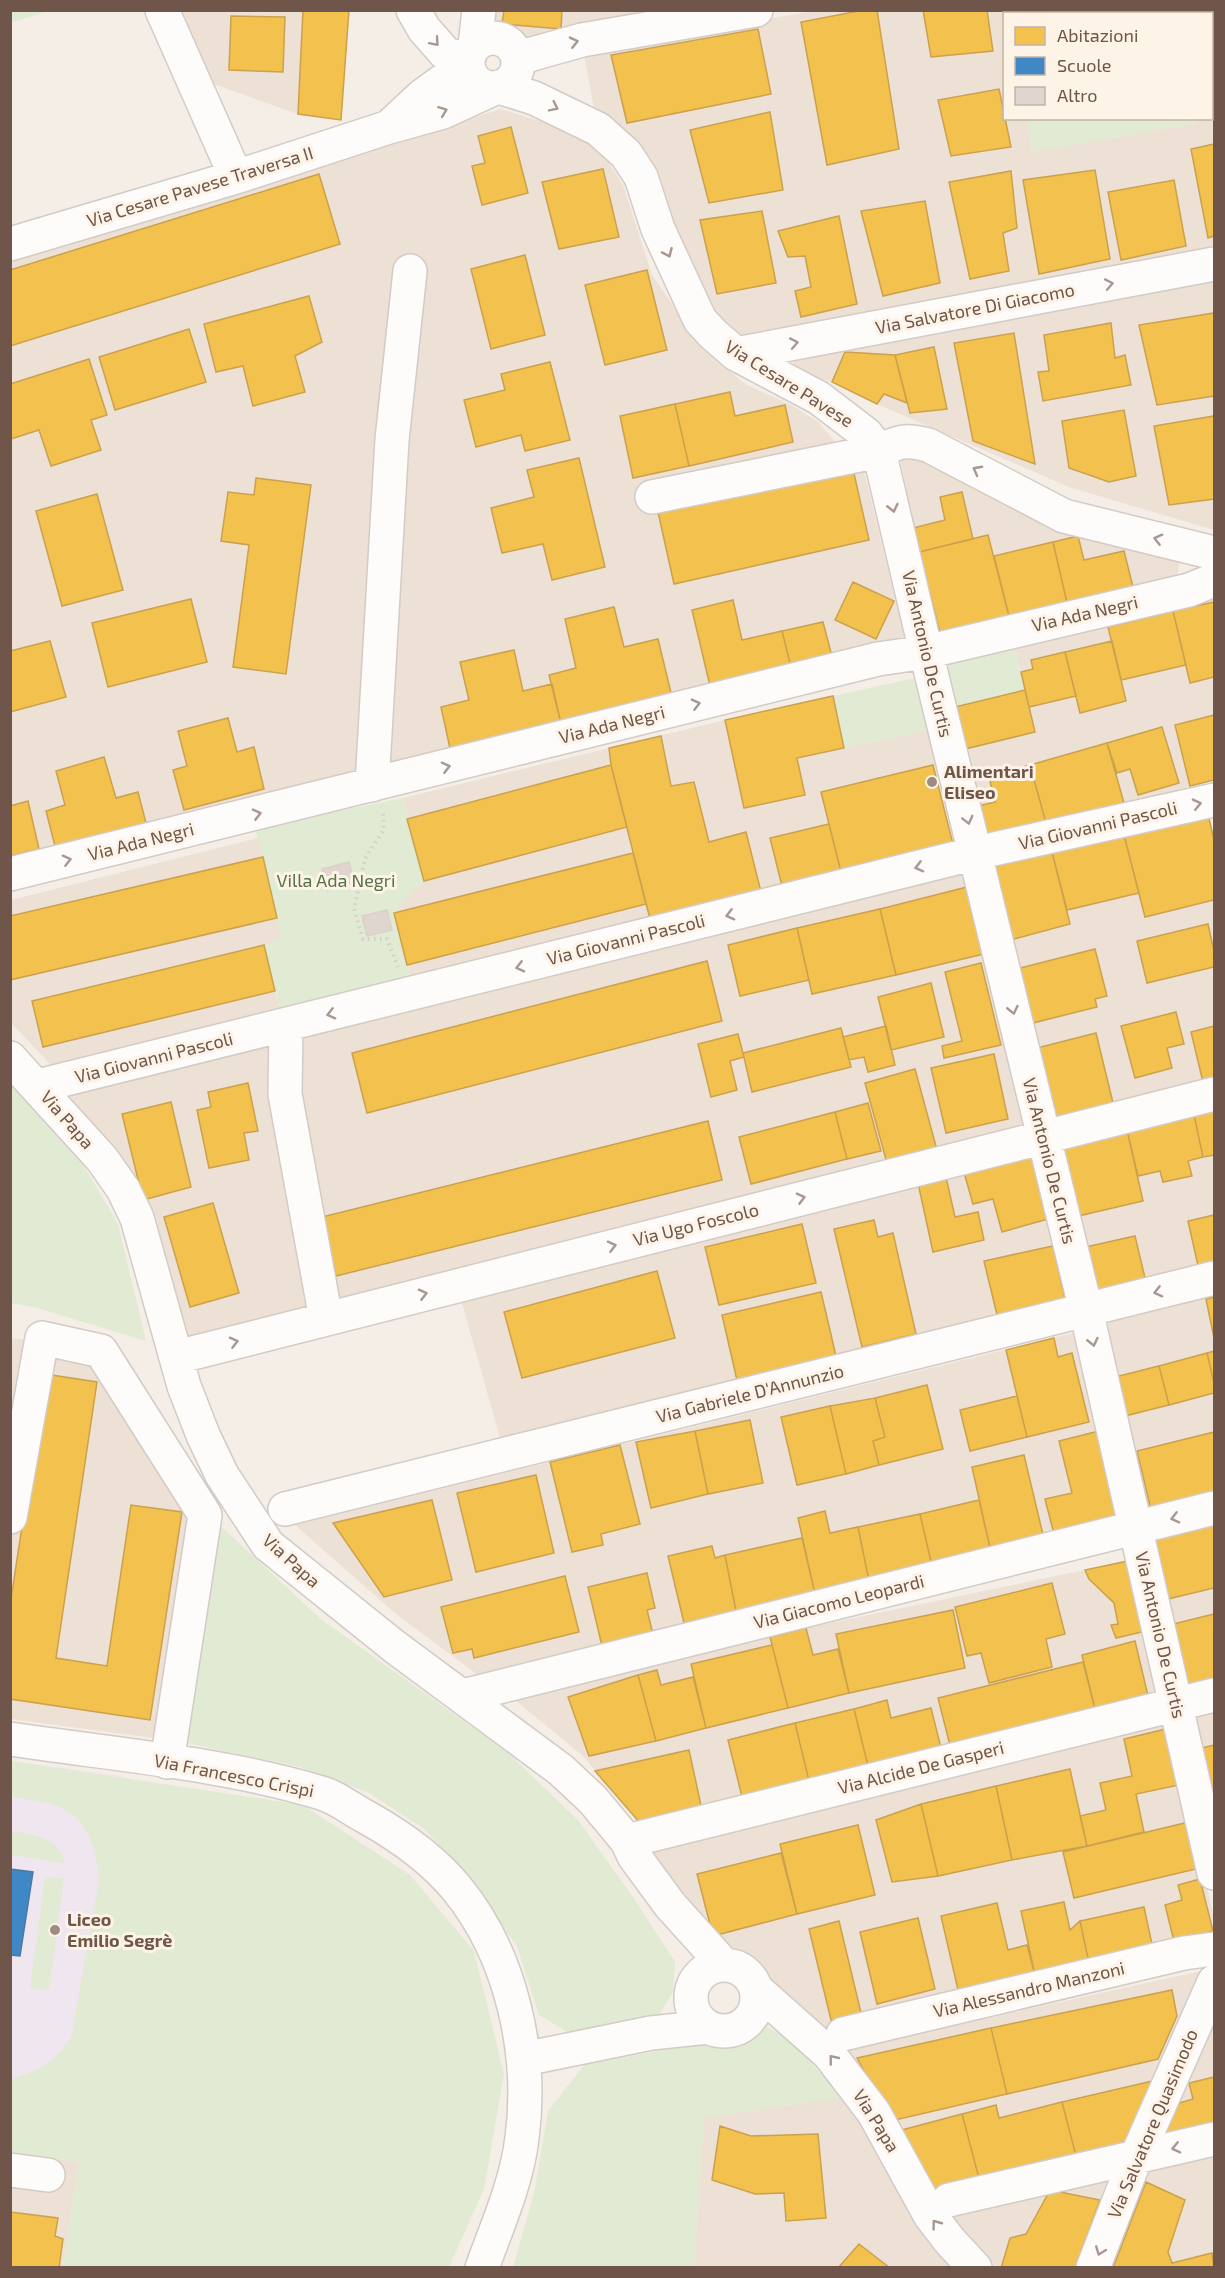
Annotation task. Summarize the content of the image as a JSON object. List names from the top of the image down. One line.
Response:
{"streets":{"street":["Via Cesare Pavese Traversa II","Via Salvatore Di Giacomo","Via Cesare Pavese","Via Ada Negri","Via Antonio De Curtis","Via Giovanni Pascoli","Via Papa","Via Ugo Foscolo","Via Gabriele D'Annunzio","Via Giacomo Leopardi","Via Alcide De Gasperi","Via Francesco Crispi","Via Alessandro Manzoni","Via Salvatore Quasimodo"]},"crossings":[["Via Cesare Pavese Traversa II","Via Cesare Pavese"],["Via Salvatore Di Giacomo","Via Cesare Pavese"],["Via Cesare Pavese","Via Antonio De Curtis"],["Via Ada Negri","Via Antonio De Curtis"],["Via Antonio De Curtis","Via Giovanni Pascoli"],["Via Antonio De Curtis","Via Ugo Foscolo"],["Via Antonio De Curtis","Via Gabriele D'Annunzio"],["Via Antonio De Curtis","Via Giacomo Leopardi"],["Via Antonio De Curtis","Via Alcide De Gasperi"],["Via Giovanni Pascoli","Via Papa"],["Via Papa","Via Ugo Foscolo"],["Via Papa","Via Giacomo Leopardi"],["Via Papa","Via Alcide De Gasperi"]],"one_way":["Via Salvatore Di Giacomo","Via Cesare Pavese","Via Ada Negri","Via Antonio De Curtis","Via Ugo Foscolo","Via Salvatore Quasimodo"],"parks":["Villa Ada Negri"],"places":["Alimentari Eliseo","Liceo Emilio Segrè"],"legend":["Abitazioni","Scuole","Altro"]}
